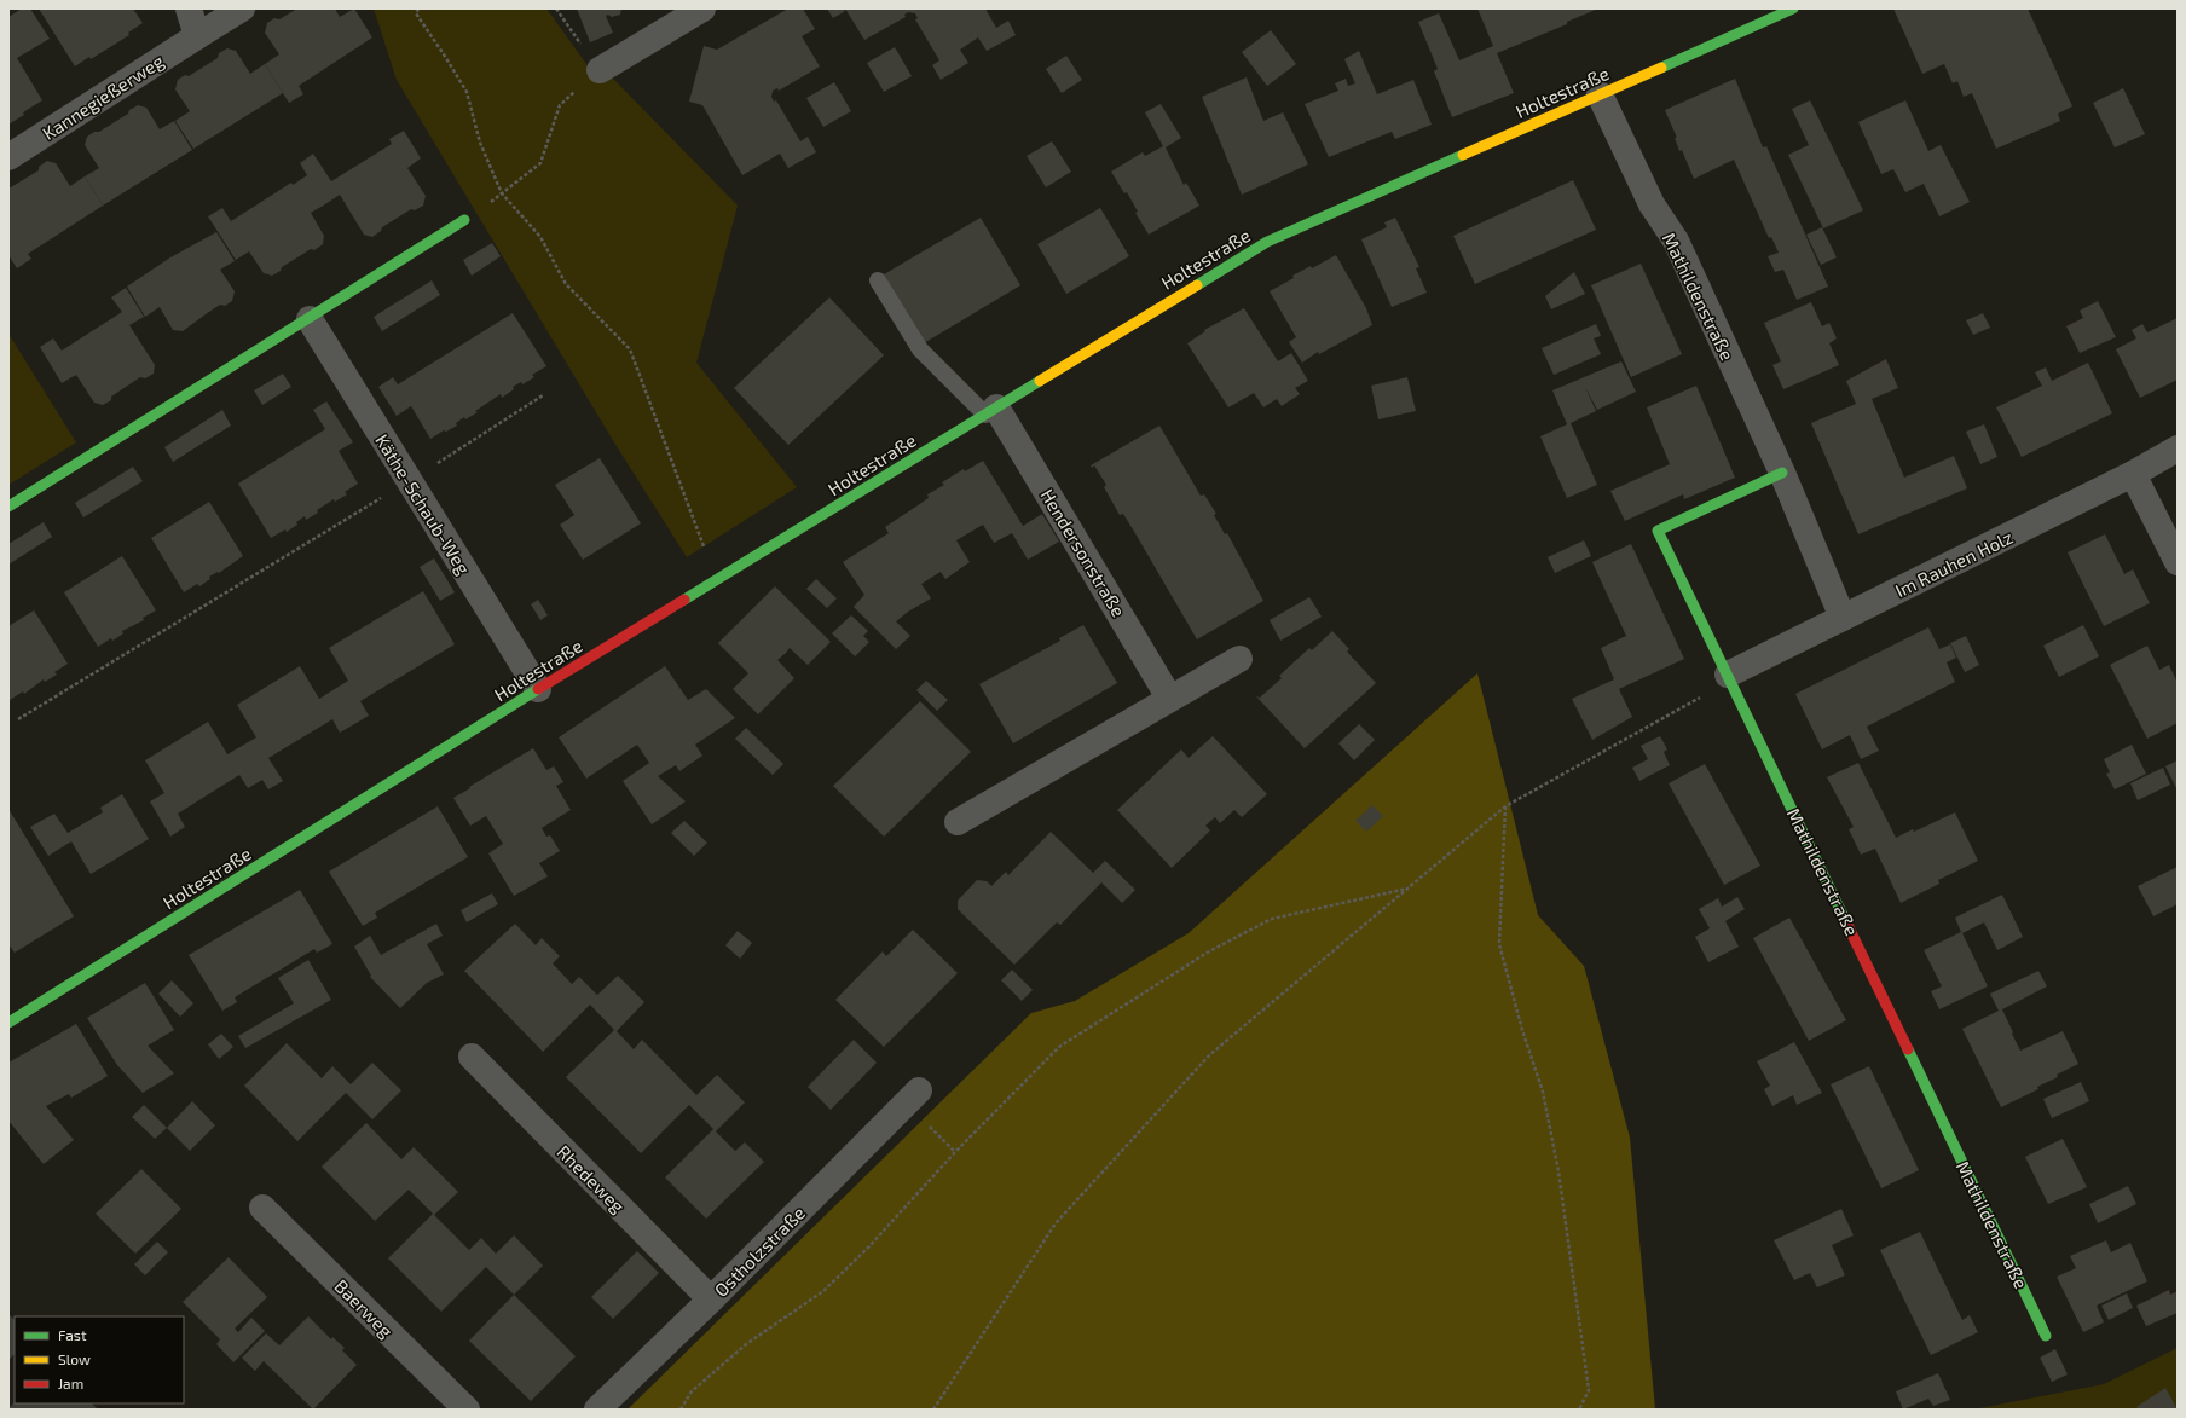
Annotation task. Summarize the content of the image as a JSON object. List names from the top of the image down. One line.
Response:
{"streets":{"street":["Holtestraße","Kannegießerweg","Mathildenstraße","Käthe-Schaub-Weg","Hendersonstraße","Im Rauhen Holz","Rhedeweg","Ostholzstraße","Baerweg"]},"crossings":[["Holtestraße","Mathildenstraße"],["Holtestraße","Käthe-Schaub-Weg"],["Holtestraße","Hendersonstraße"],["Mathildenstraße","Im Rauhen Holz"],["Rhedeweg","Ostholzstraße"]],"legend":["Fast","Slow","Jam"]}
